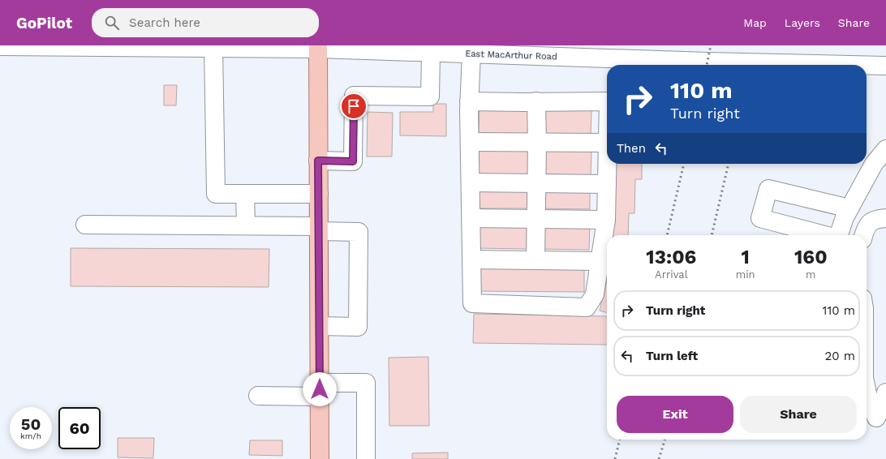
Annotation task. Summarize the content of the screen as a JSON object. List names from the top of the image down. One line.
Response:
{"streets":{"street":["East MacArthur Road"]},"page":{"header":"GoPilot","search":"Search here","nav":["Map","Layers","Share"],"turn":["110 m","Turn right"],"then":"Then","eta":["13:06","Arrival","1","min","160","m"],"list":[{"name":"Turn right","value":"110 m"},{"name":"Turn left","value":"20 m"}],"buttons":["Exit","Share"],"speed":"50 km/h","limit":"60"}}
